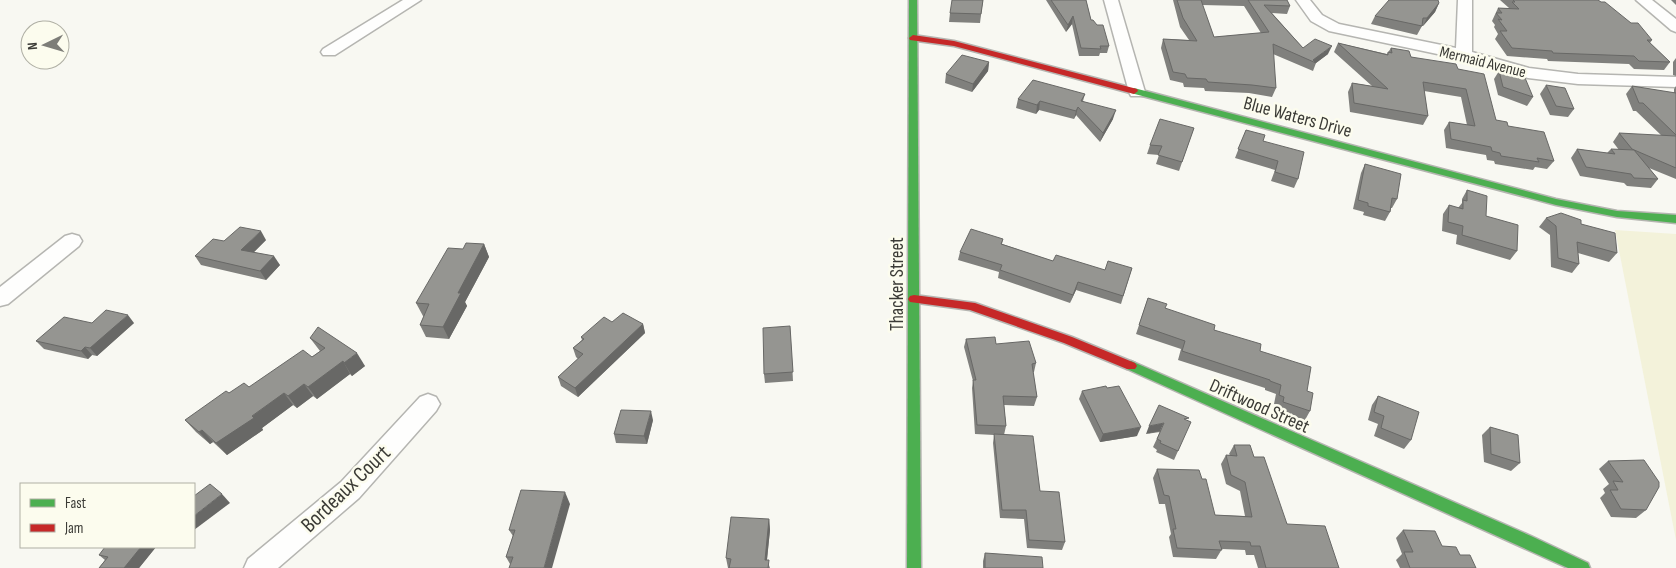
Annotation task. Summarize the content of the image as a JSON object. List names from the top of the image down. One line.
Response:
{"streets":{"street":["Mermaid Avenue","Blue Waters Drive","Thacker Street","Driftwood Street","Bordeaux Court"]},"crossings":[["Blue Waters Drive","Thacker Street"],["Thacker Street","Driftwood Street"]],"legend":["Fast","Jam"],"north":"left"}
